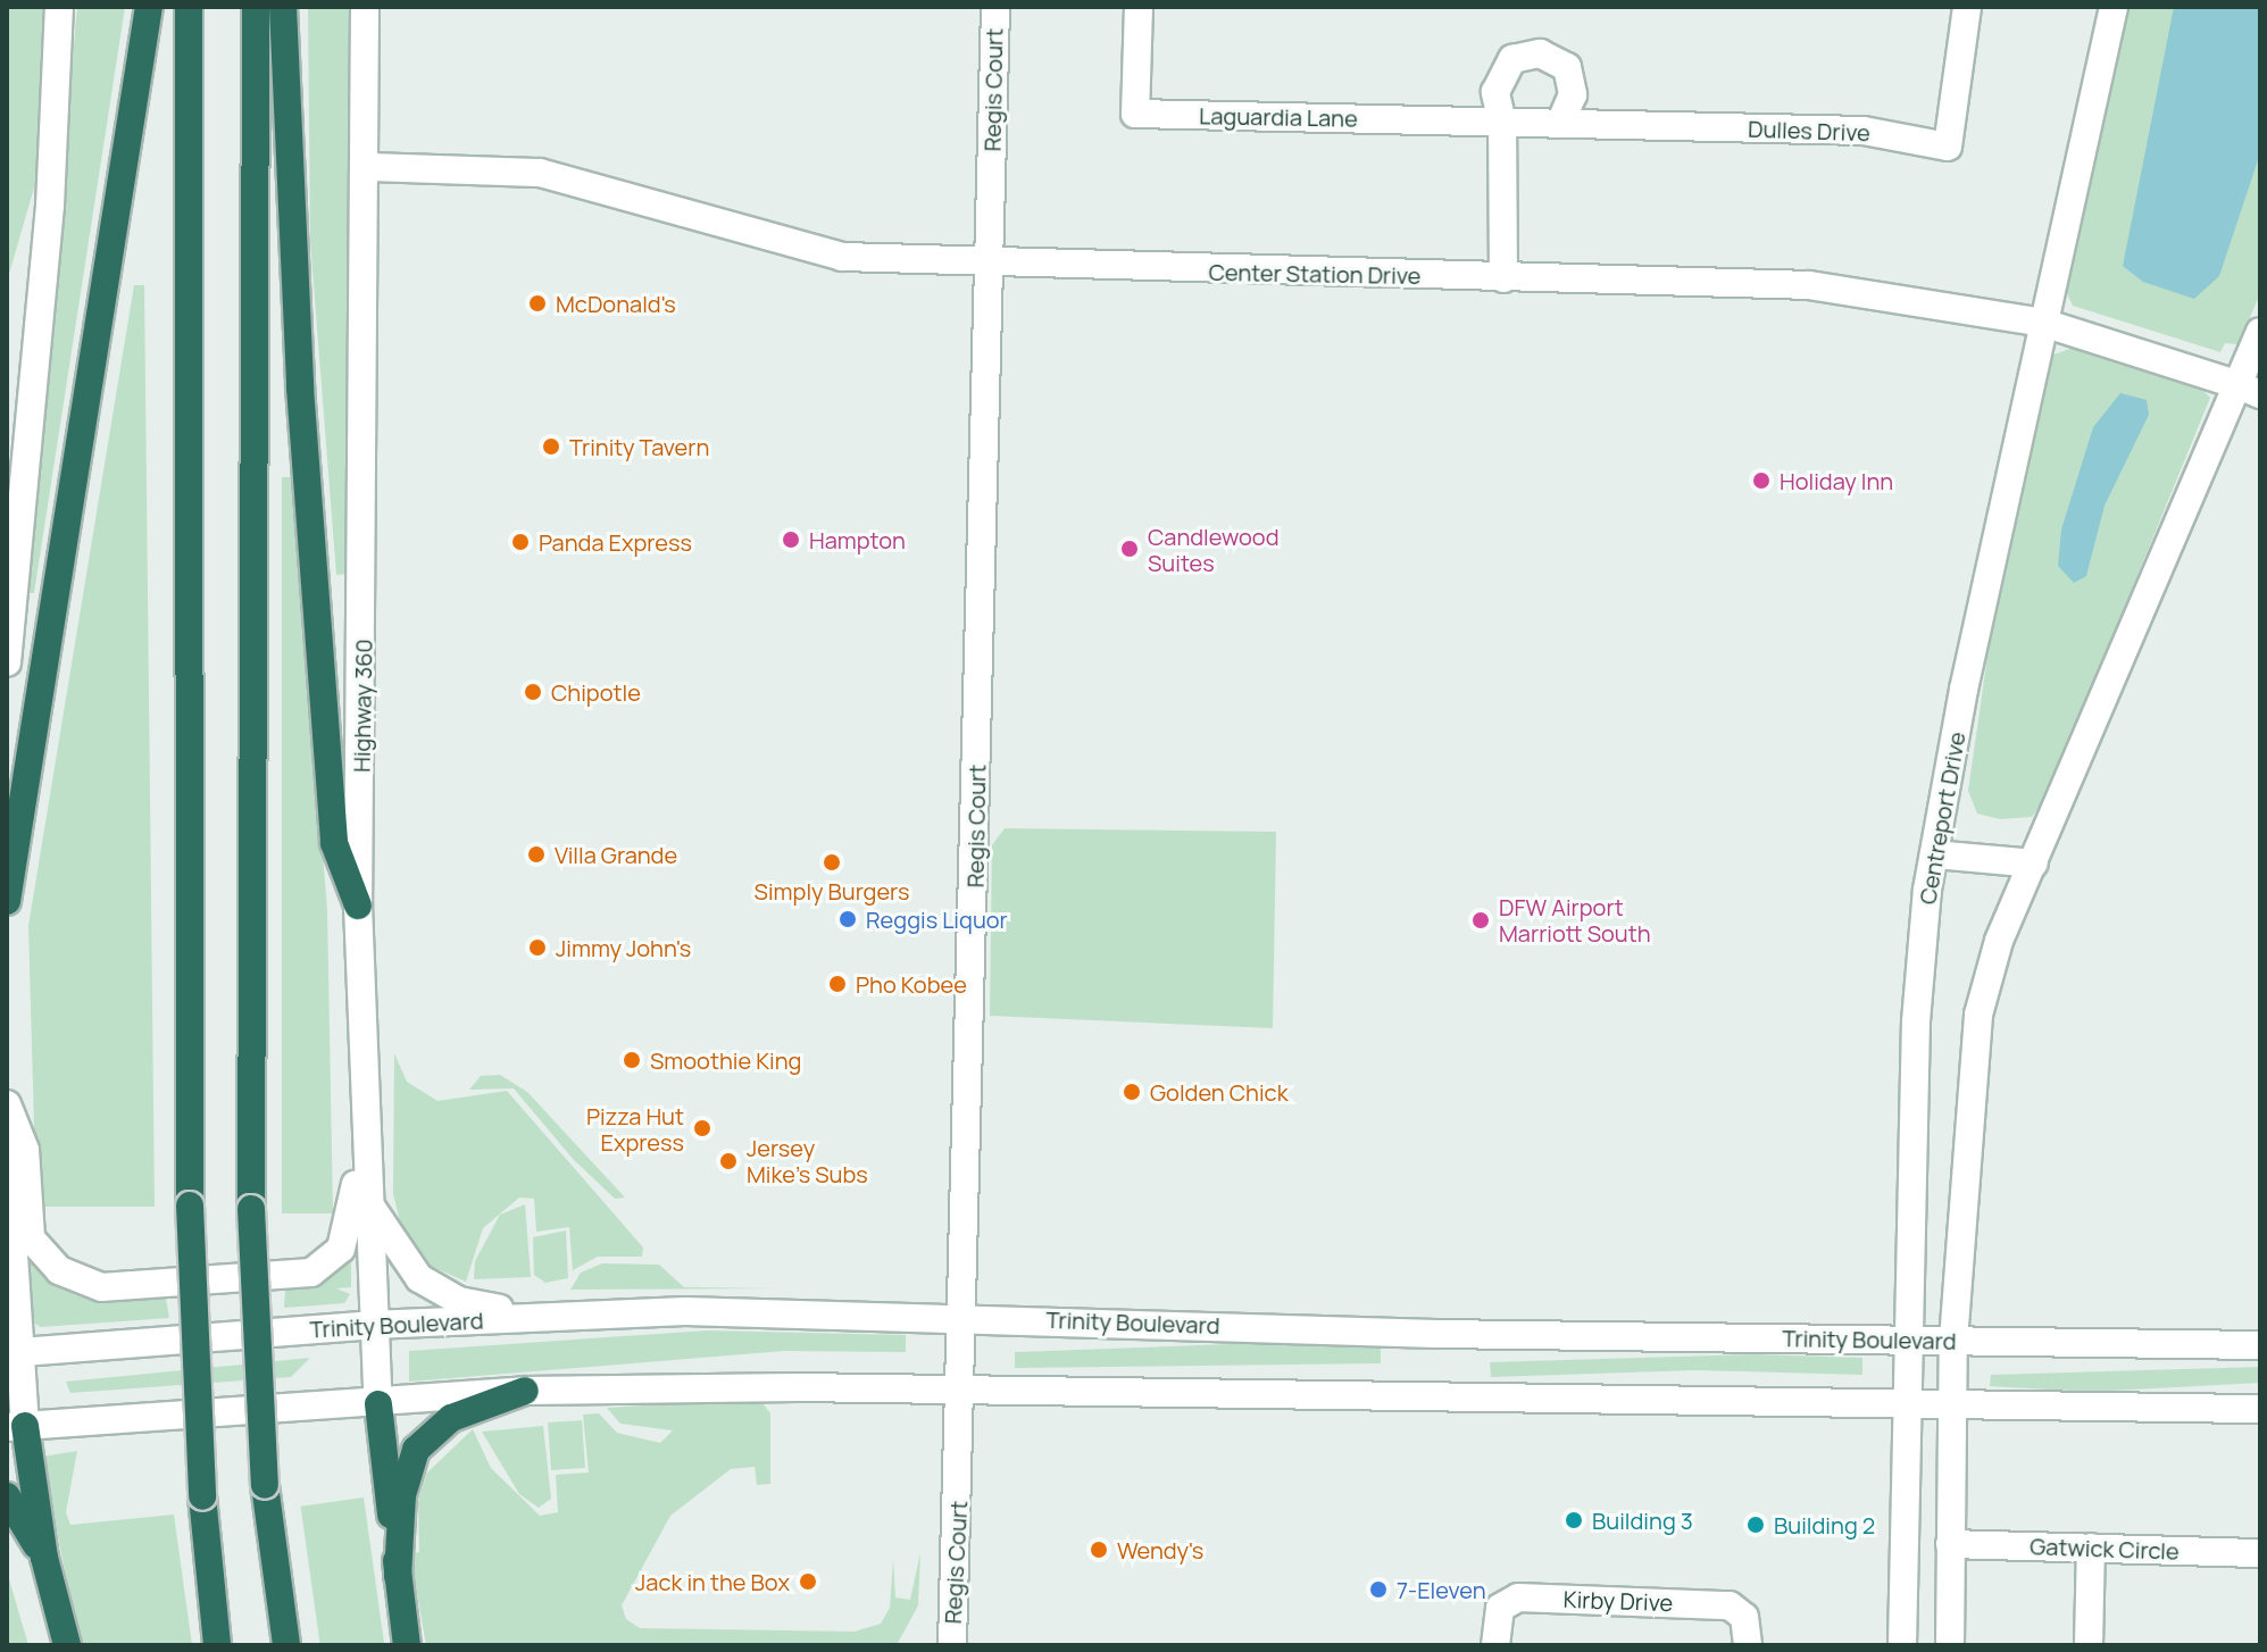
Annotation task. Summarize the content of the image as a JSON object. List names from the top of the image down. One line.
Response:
{"streets":{"street":["Regis Court","Laguardia Lane","Dulles Drive","Center Station Drive","Highway 360","Centreport Drive","Trinity Boulevard","Gatwick Circle","Kirby Drive"]},"crossings":[["Regis Court","Center Station Drive"],["Regis Court","Trinity Boulevard"],["Laguardia Lane","Dulles Drive"],["Center Station Drive","Highway 360"],["Center Station Drive","Centreport Drive"],["Highway 360","Trinity Boulevard"],["Centreport Drive","Trinity Boulevard"]],"places":["McDonald's","Trinity Tavern","Holiday Inn","Hampton","Panda Express","Candlewood Suites","Chipotle","Villa Grande","Simply Burgers","Reggis Liquor","DFW Airport Marriott South","Jimmy John's","Pho Kobee","Smoothie King","Golden Chick","Pizza Hut Express","Jersey Mike's Subs","Building 3","Building 2","Wendy's","Jack in the Box","7-Eleven"]}
